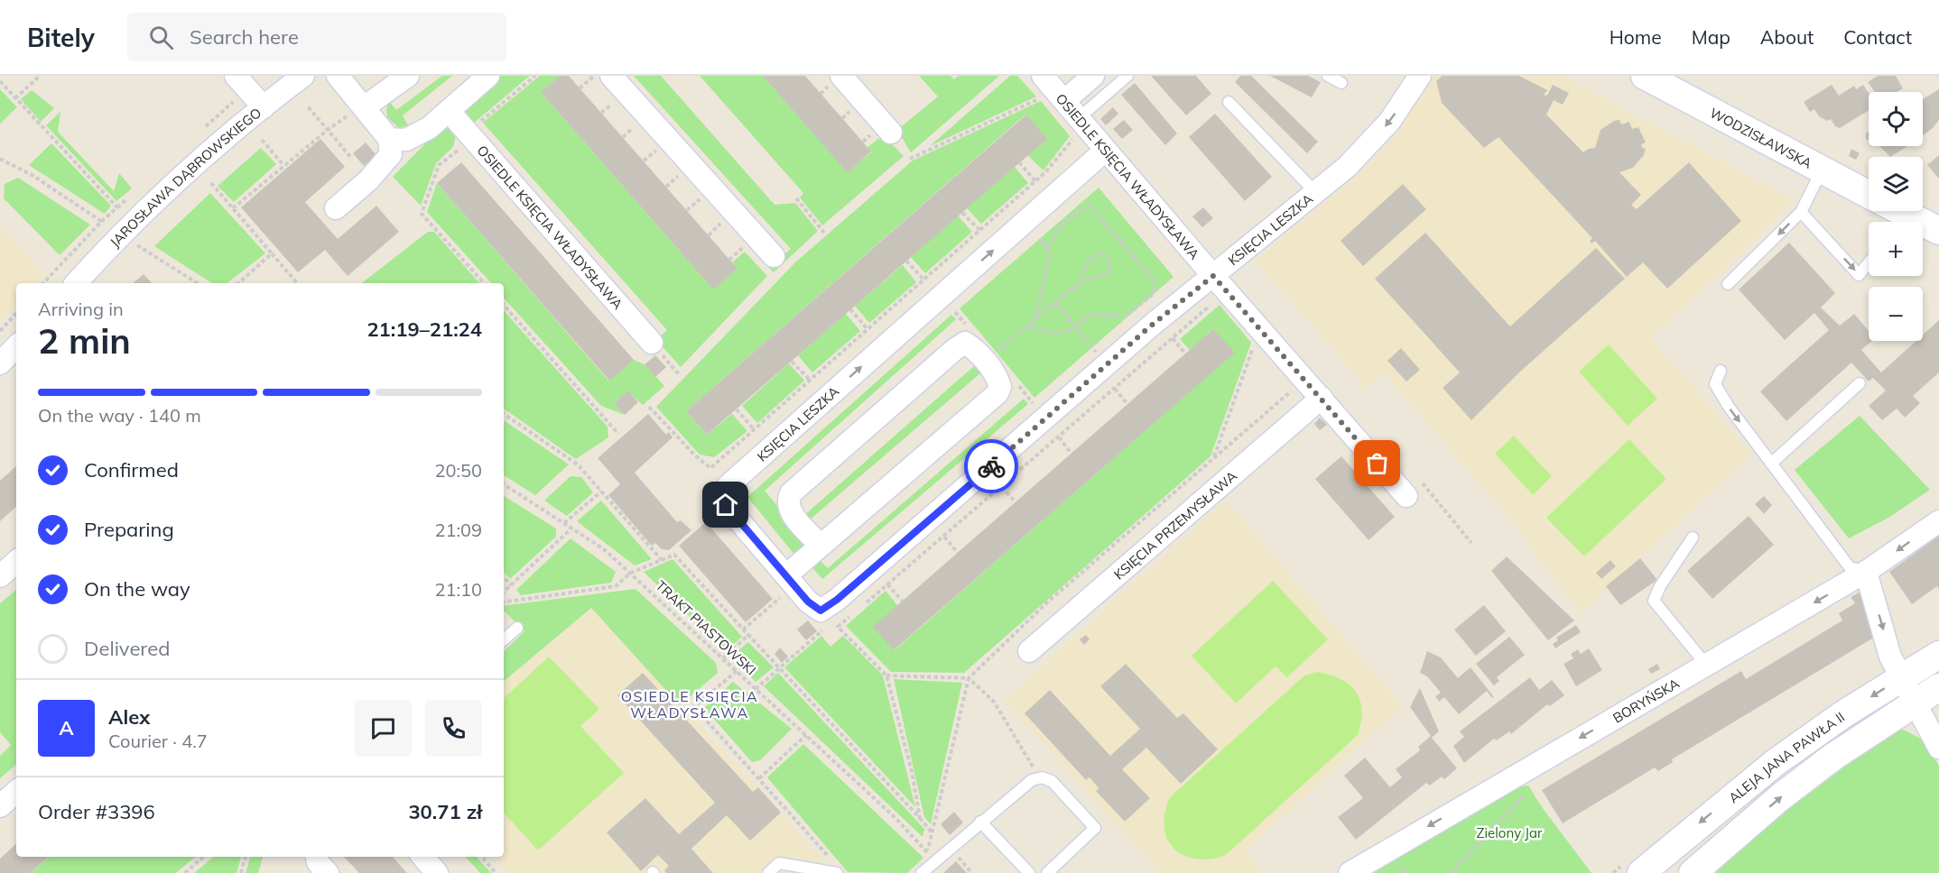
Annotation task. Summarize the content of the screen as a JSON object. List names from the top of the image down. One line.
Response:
{"streets":{"street":["WODZISŁAWSKA","OSIEDLE KSIĘCIA WŁADYSŁAWA","JAROSŁAWA DĄBROWSKIEGO","KSIĘCIA LESZKA","KSIĘCIA PRZEMYSŁAWA","BORYŃSKA","ALEJA JANA PAWŁA II"],"path":["TRAKT PIASTOWSKI"]},"crossings":[["OSIEDLE KSIĘCIA WŁADYSŁAWA","KSIĘCIA LESZKA"],["OSIEDLE KSIĘCIA WŁADYSŁAWA","KSIĘCIA PRZEMYSŁAWA"]],"one_way":["BORYŃSKA"],"districts":["OSIEDLE KSIĘCIA WŁADYSŁAWA"],"parks":["Zielony Jar"],"page":{"header":"Bitely","search":"Search here","nav":["Home","Map","About","Contact"],"map_buttons":["+","−"],"heading":["2 min","Arriving in","21:19–21:24"],"panel":["Alex","Courier · 4.7","Order #3396","30.71 zł"],"bar":"On the way · 140 m","list":[["Confirmed","20:50"],["Preparing","21:09"],["On the way","21:10"],"Delivered"],"round":"A"}}
